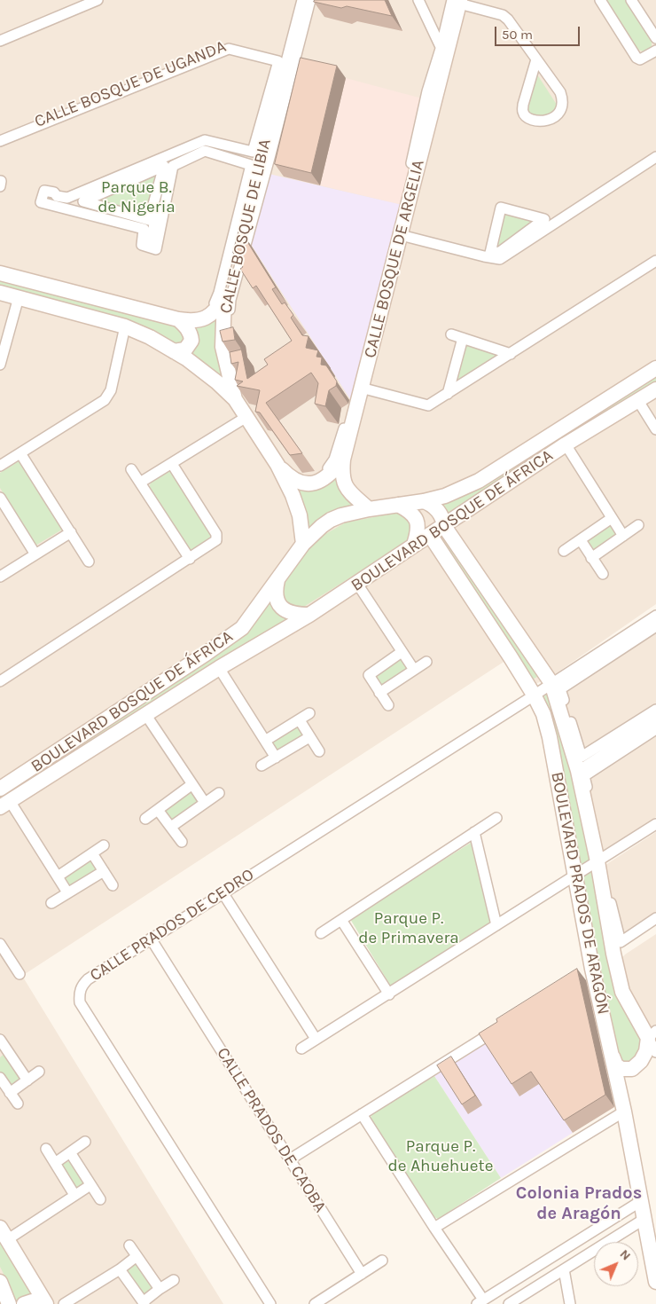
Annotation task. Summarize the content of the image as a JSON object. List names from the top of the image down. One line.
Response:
{"streets":{"street":["CALLE BOSQUE DE UGANDA","CALLE BOSQUE DE LIBIA","CALLE BOSQUE DE ARGELIA","BOULEVARD BOSQUE DE ÁFRICA","BOULEVARD PRADOS DE ARAGÓN","CALLE PRADOS DE CEDRO","CALLE PRADOS DE CAOBA"]},"crossings":[["CALLE BOSQUE DE UGANDA","CALLE BOSQUE DE LIBIA"],["CALLE BOSQUE DE LIBIA","BOULEVARD BOSQUE DE ÁFRICA"],["CALLE BOSQUE DE ARGELIA","BOULEVARD BOSQUE DE ÁFRICA"],["BOULEVARD BOSQUE DE ÁFRICA","BOULEVARD PRADOS DE ARAGÓN"],["BOULEVARD PRADOS DE ARAGÓN","CALLE PRADOS DE CEDRO"],["CALLE PRADOS DE CEDRO","CALLE PRADOS DE CAOBA"]],"districts":["Colonia Prados de Aragón"],"parks":["Parque B. de Nigeria","Parque P. de Primavera","Parque P. de Ahuehuete"],"scale_bar":"50 m","north":"top right"}
